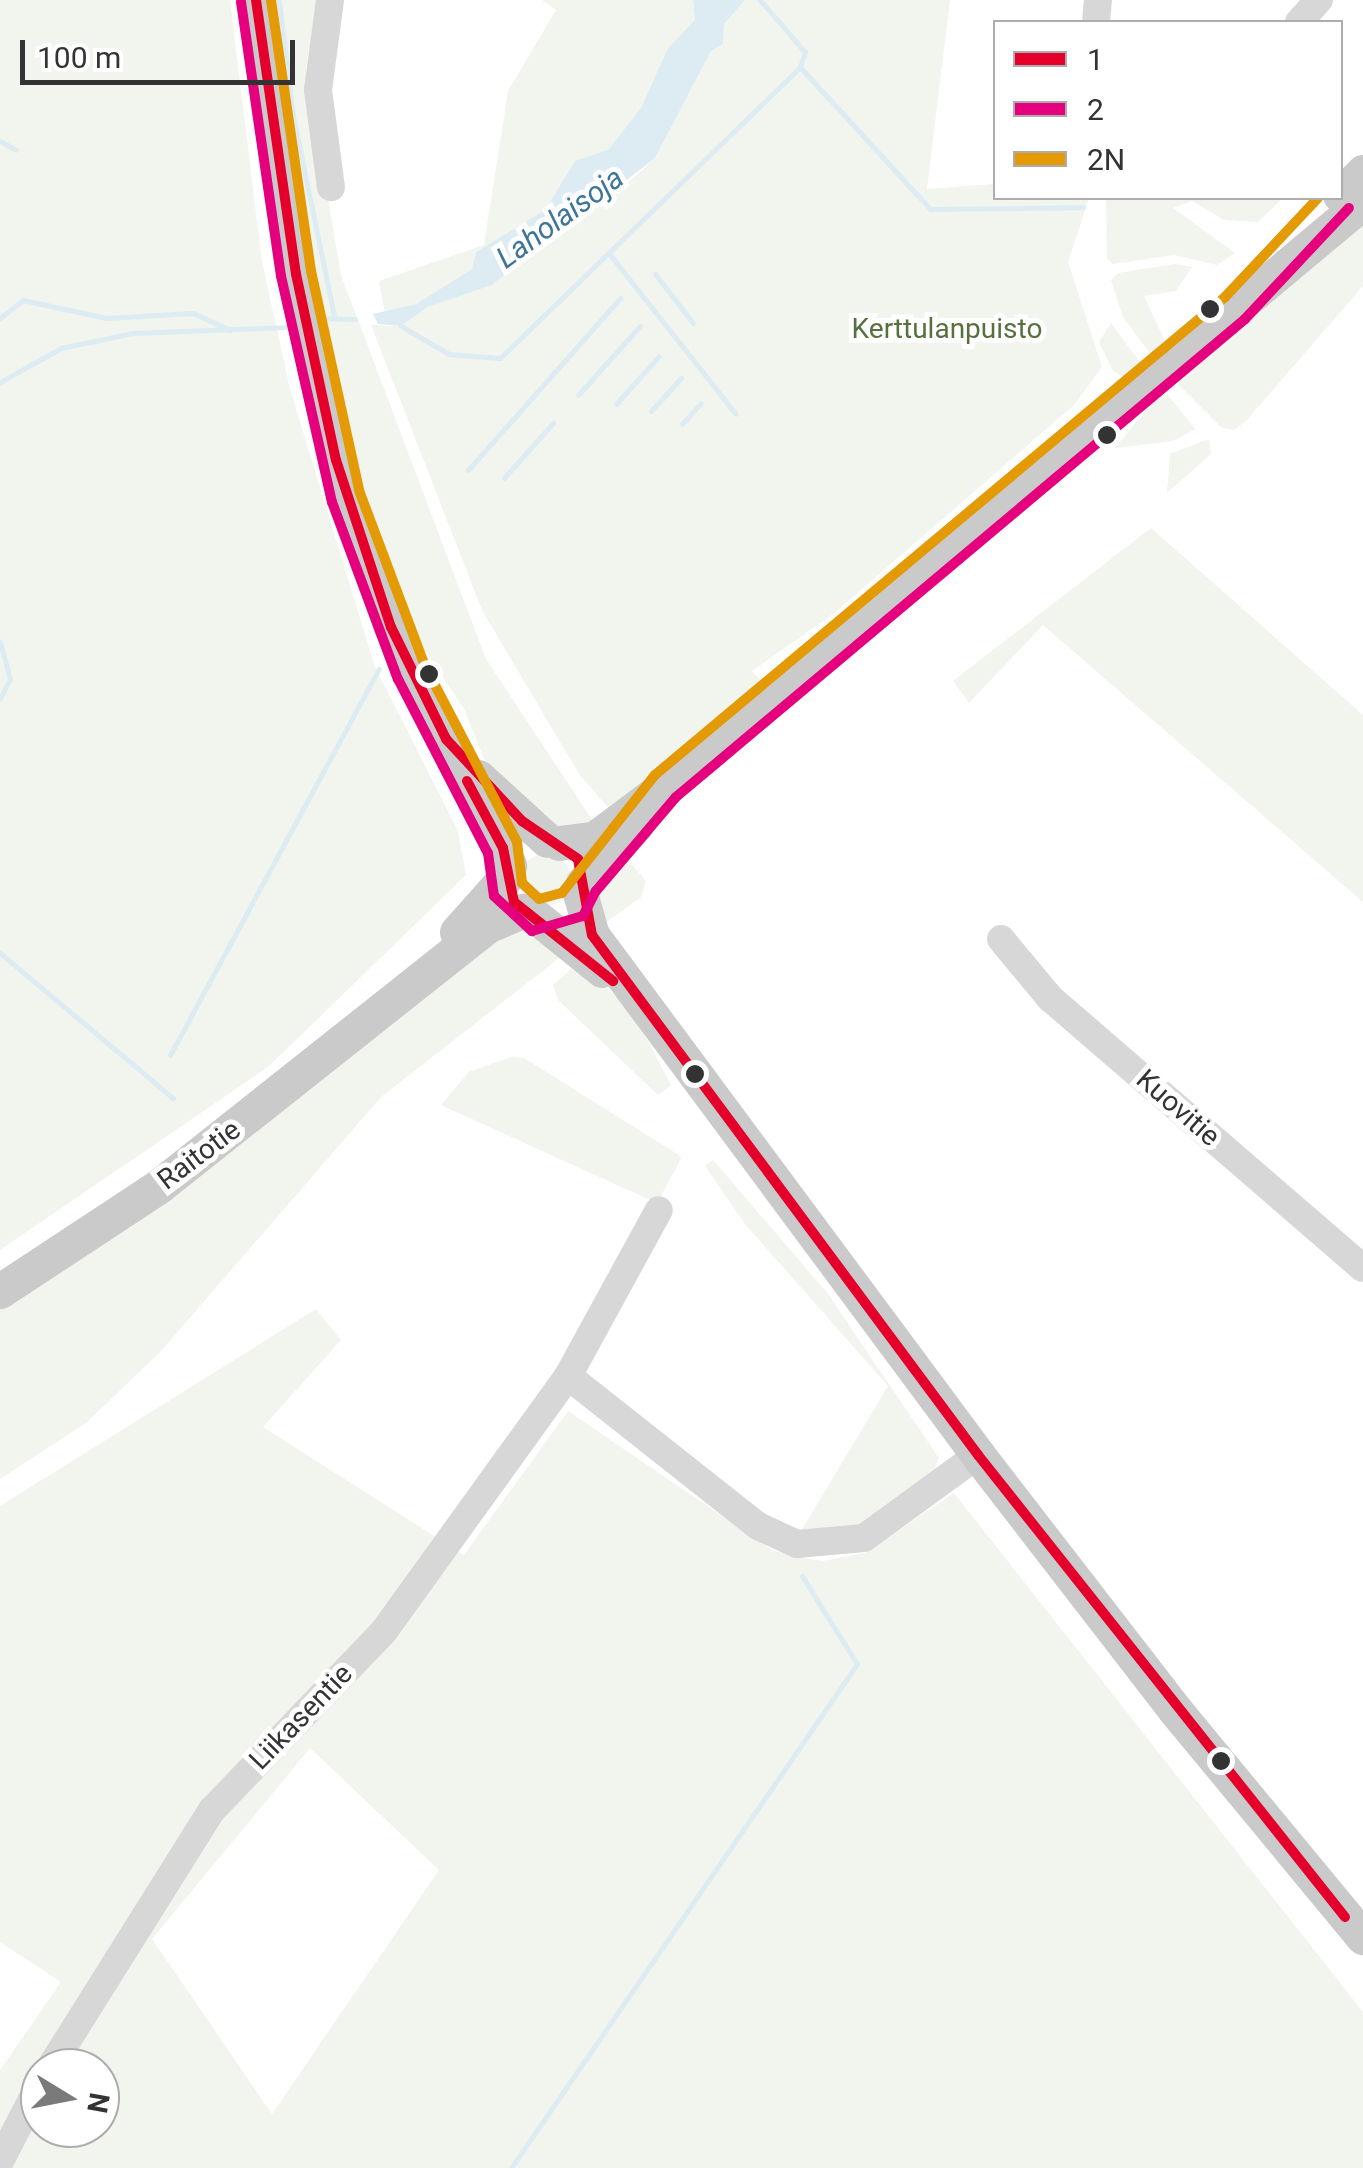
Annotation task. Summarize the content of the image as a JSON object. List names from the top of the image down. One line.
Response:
{"streets":{"main road":["Raitotie"],"street":["Kuovitie","Liikasentie"]},"water":["Laholaisoja"],"parks":["Kerttulanpuisto"],"lines":["transit line 1","transit line 2N","transit line 2"],"legend":["1","2","2N"],"scale_bar":"100 m","north":"right"}
